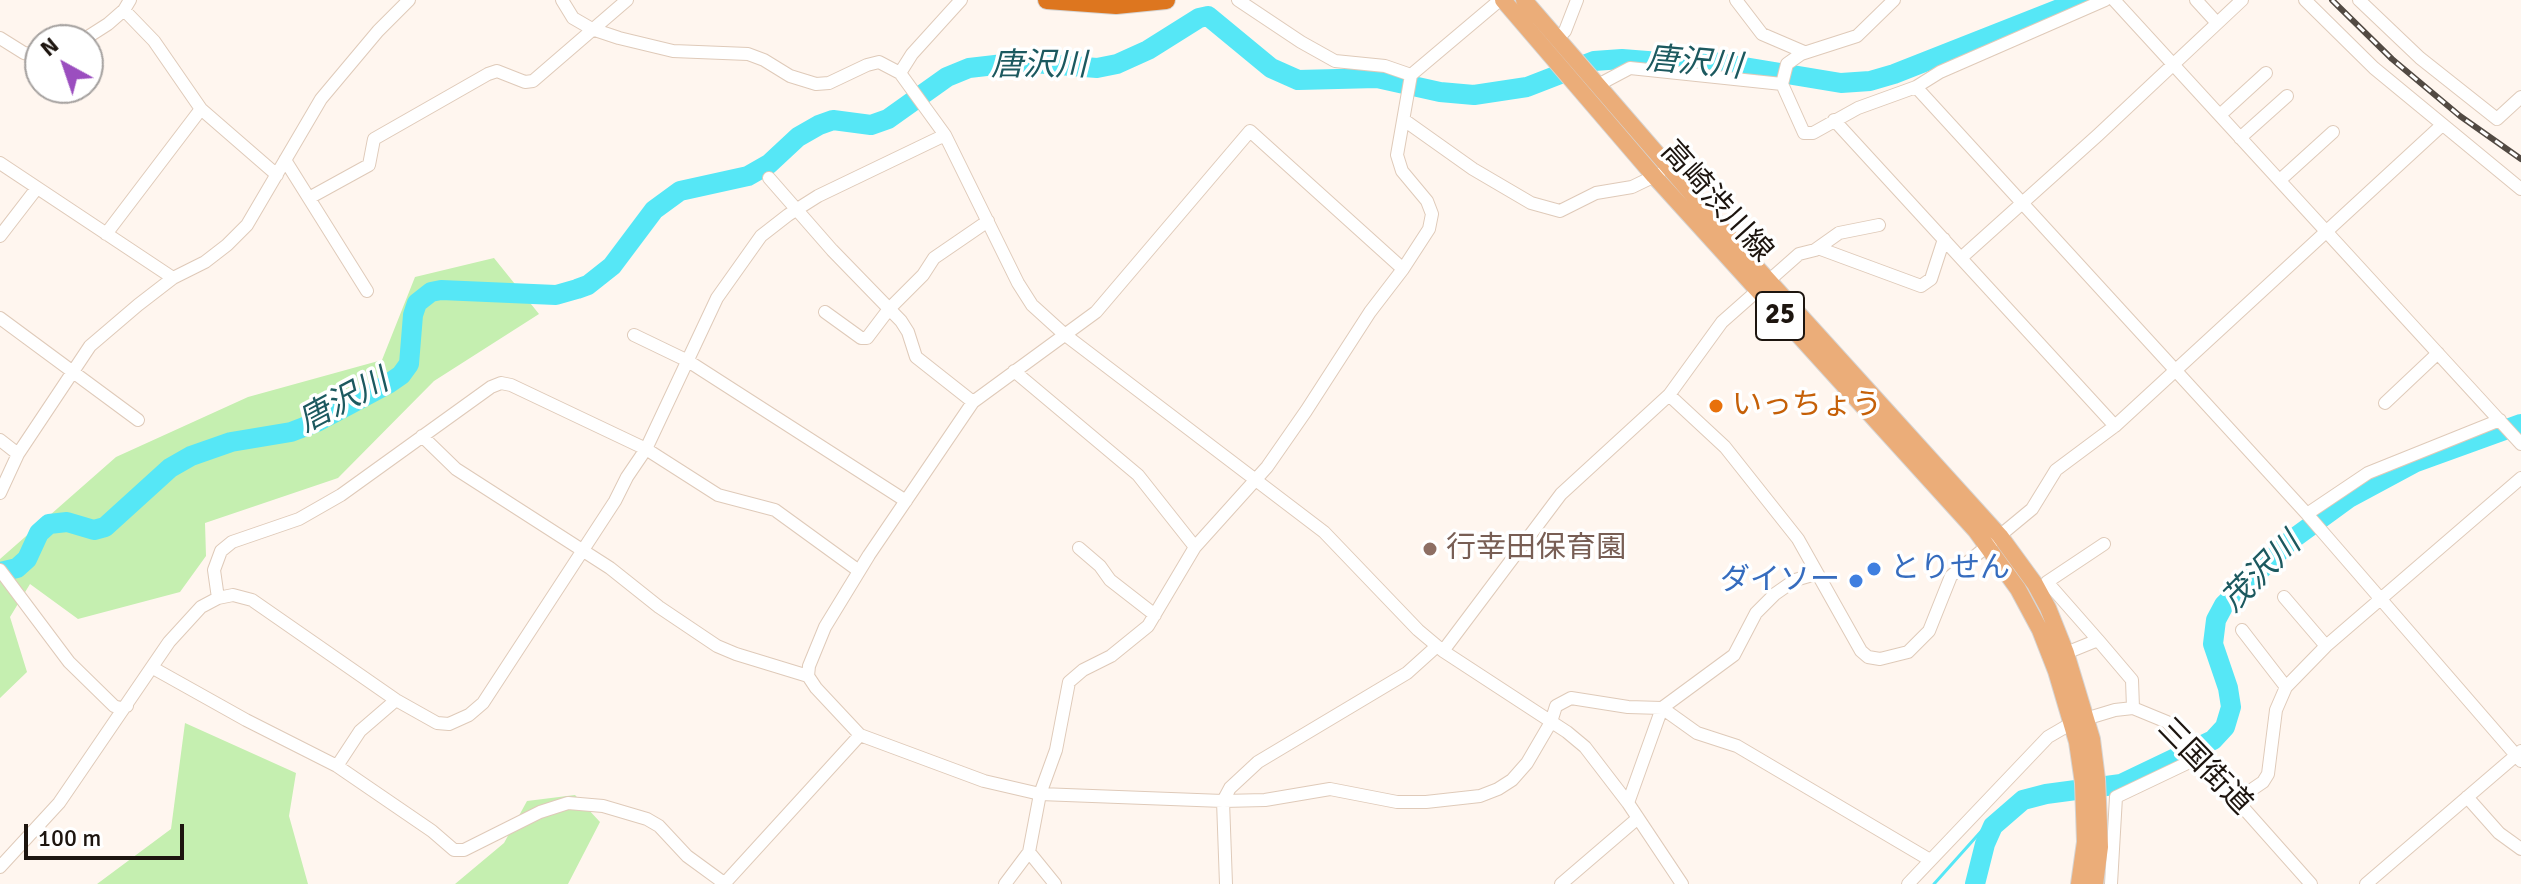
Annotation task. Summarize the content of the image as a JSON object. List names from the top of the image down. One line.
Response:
{"streets":{"main road":["高崎渋川線","25"],"street":["三国街道"]},"crossings":[["高崎渋川線","25"],["25","三国街道"]],"water":["唐沢川","茂沢川"],"places":["いっちょう","行幸田保育園","とりせん","ダイソー"],"scale_bar":"100 m","north":"top left"}
